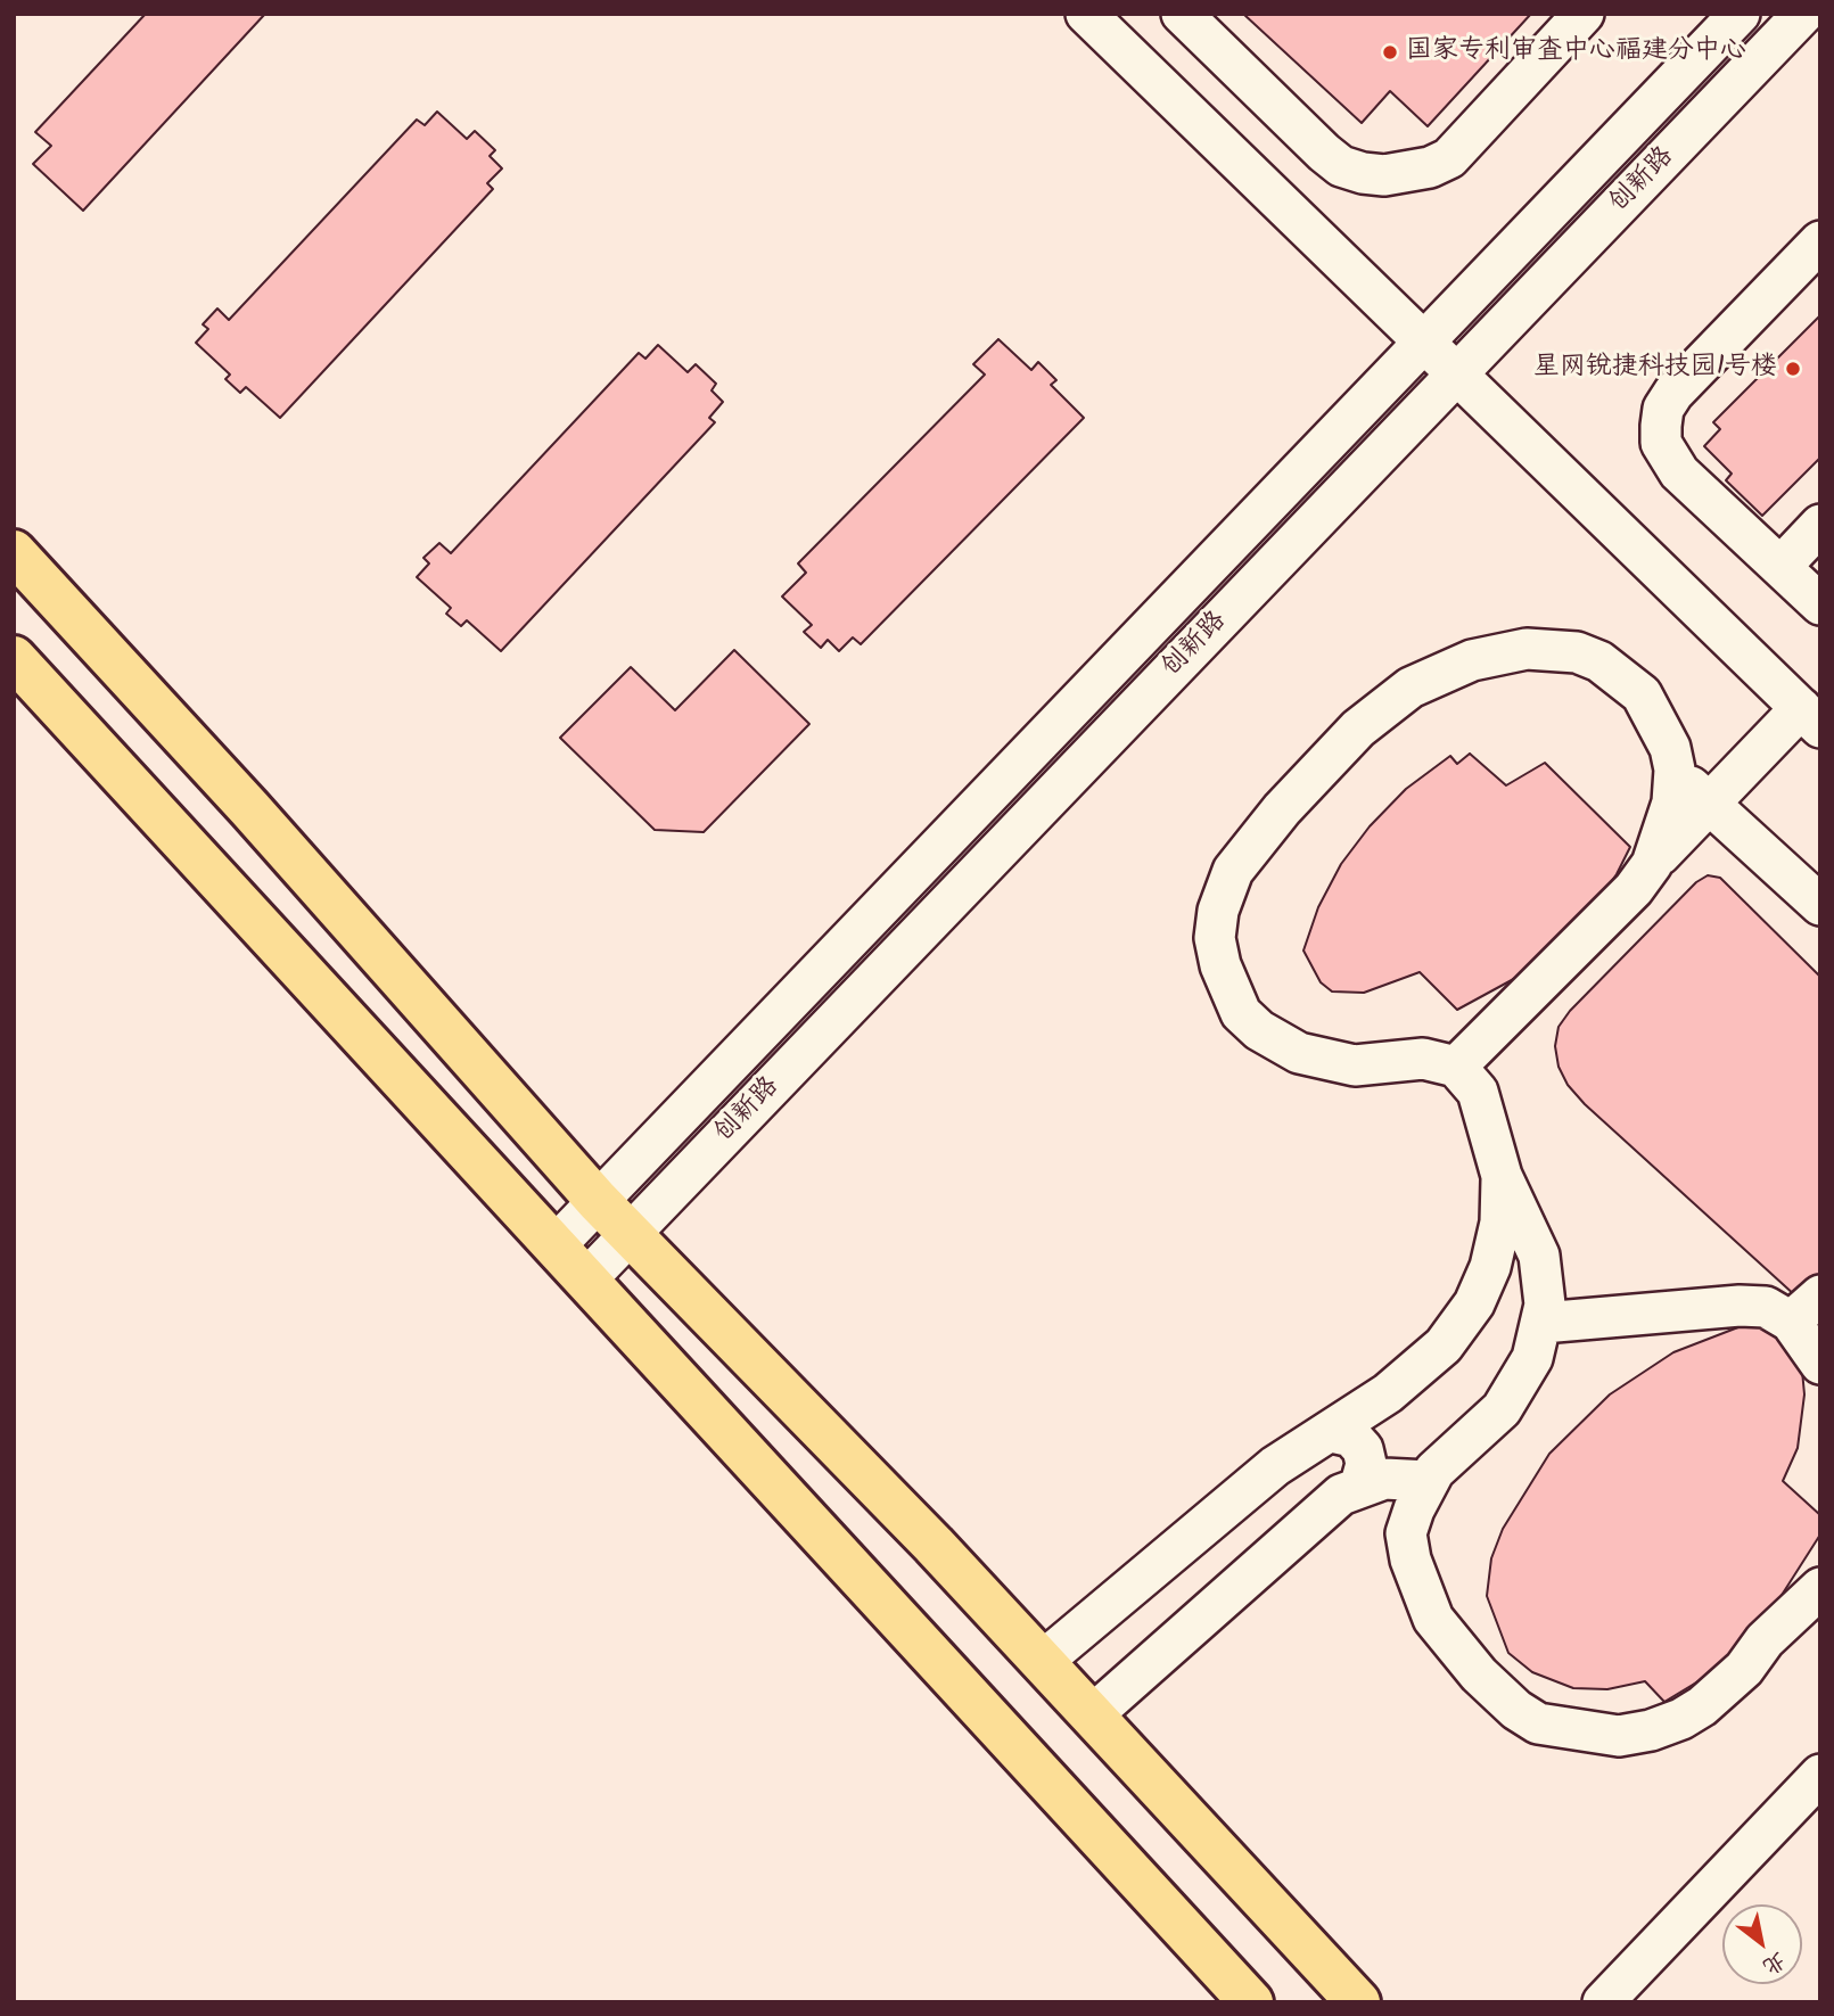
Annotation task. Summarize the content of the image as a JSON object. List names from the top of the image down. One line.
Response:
{"streets":{"street":["创新路"]},"places":["国家专利审查中心福建分中心","星网锐捷科技园1号楼"],"north":"bottom right"}
